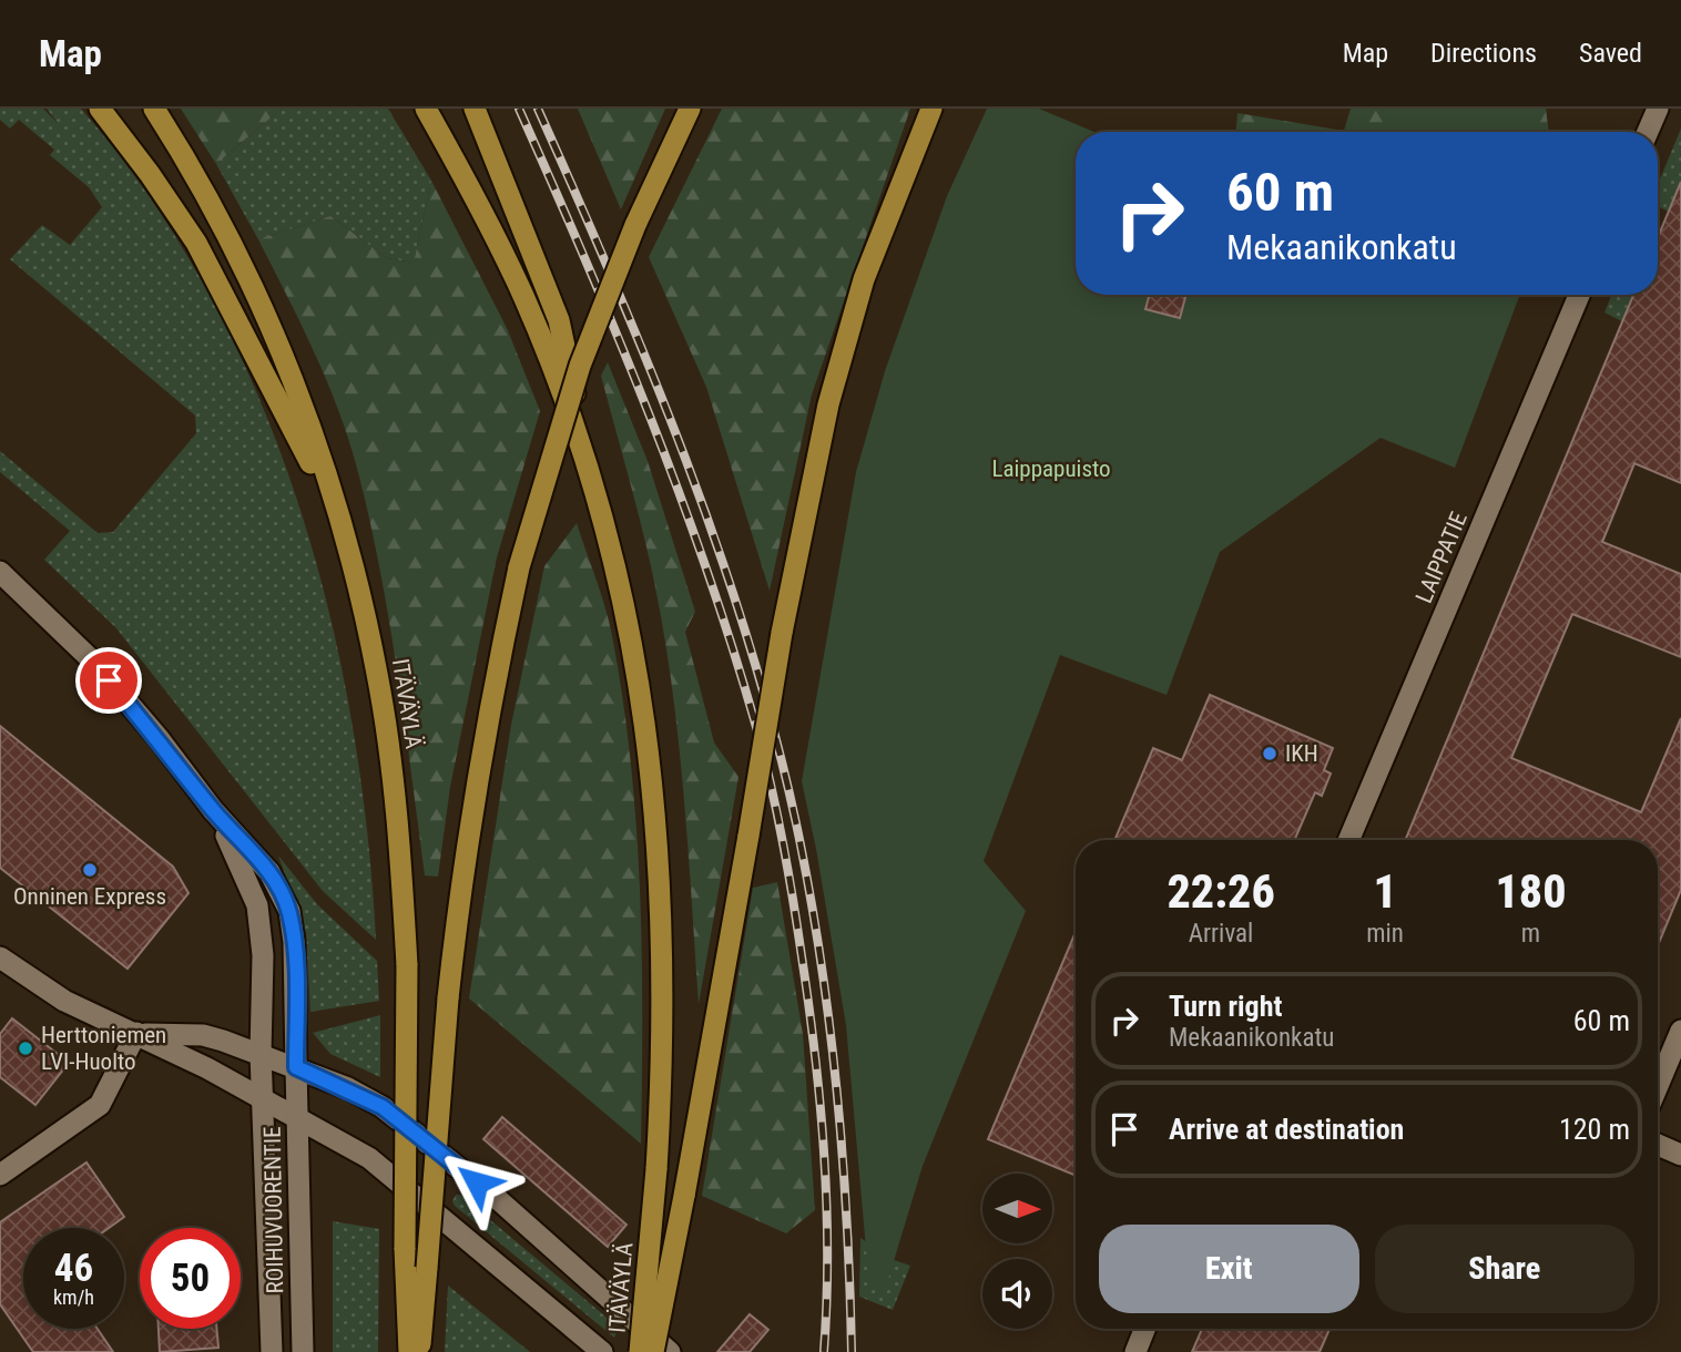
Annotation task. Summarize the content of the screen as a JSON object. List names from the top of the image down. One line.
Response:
{"streets":{"highway":["ITÄVÄYLÄ"],"main road":["LAIPPATIE","ROIHUVUORENTIE"]},"parks":["Laippapuisto"],"places":["IKH","Onninen Express","Herttoniemen LVI-Huolto"],"north":"right","page":{"header":"Map","nav":["Map","Directions","Saved"],"turn":["60 m","Mekaanikonkatu"],"eta":["22:26","Arrival","1","min","180","m"],"list":[{"name":"Turn right","note":"Mekaanikonkatu","value":"60 m"},{"name":"Arrive at destination","value":"120 m"}],"buttons":["Exit","Share"],"speed":"46 km/h","limit":"50"}}
